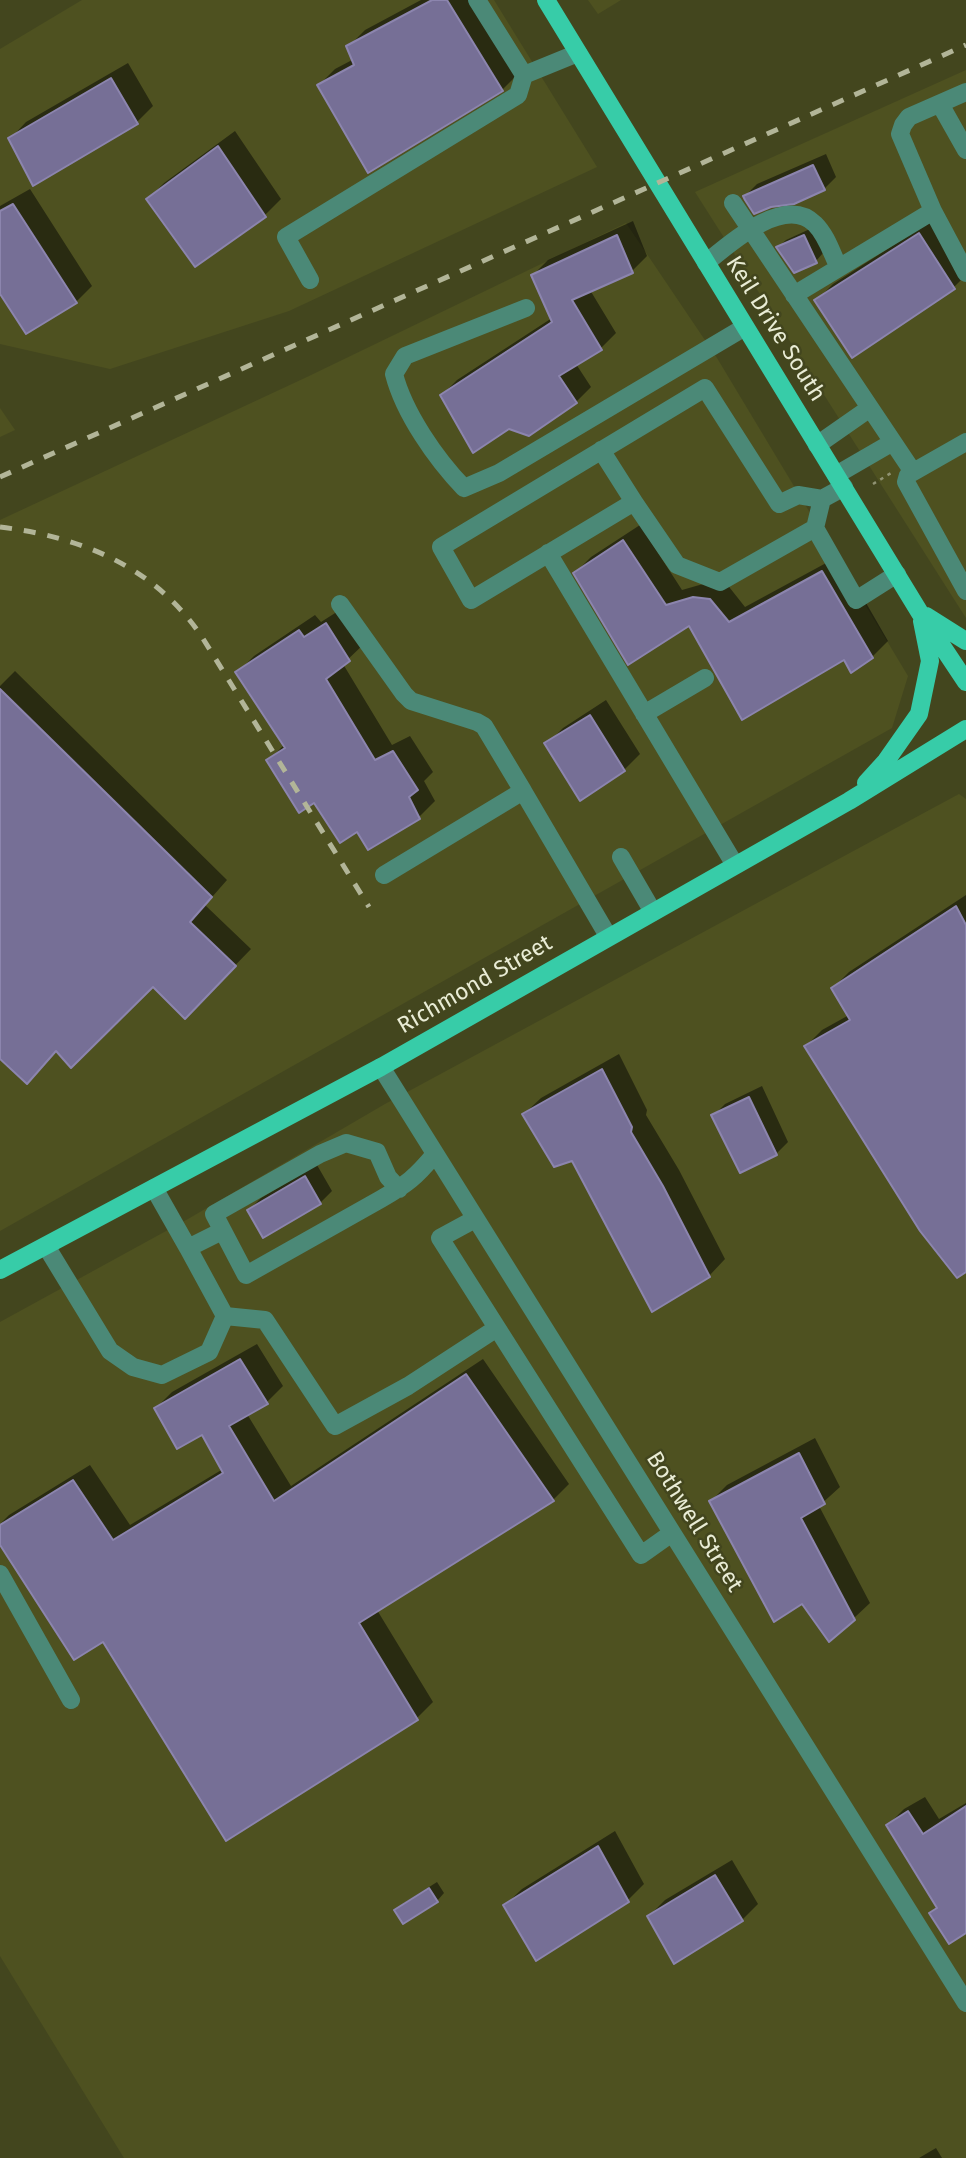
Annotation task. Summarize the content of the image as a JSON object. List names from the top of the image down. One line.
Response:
{"streets":{"main road":["Keil Drive South","Richmond Street"],"street":["Bothwell Street"]},"crossings":[["Richmond Street","Bothwell Street"]]}
